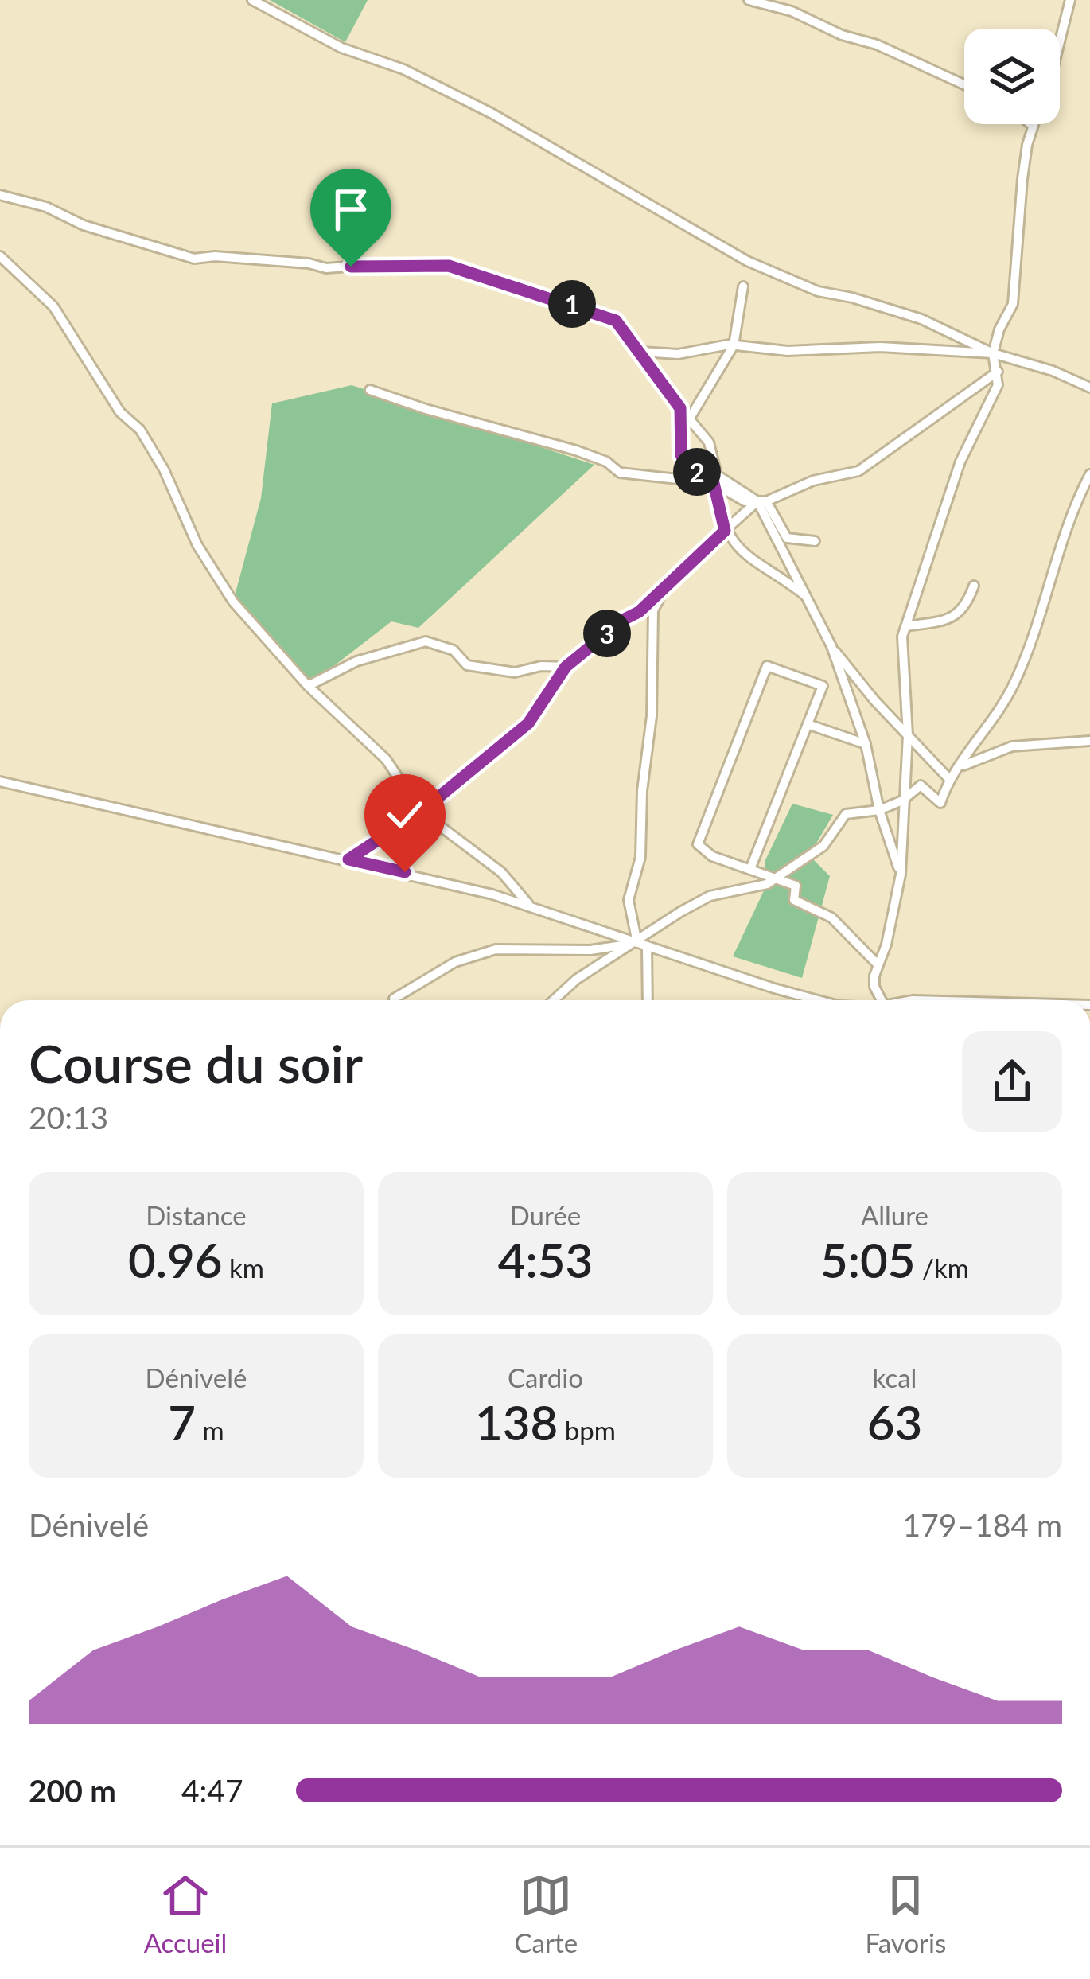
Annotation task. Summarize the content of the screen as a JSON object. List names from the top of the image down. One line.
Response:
{"page":{"pins":["1","2","3"],"heading":["Course du soir","20:13"],"stats":[["Distance","0.96 km"],["Durée","4:53"],["Allure","5:05 /km"],["Dénivelé","7 m"],["Cardio","138 bpm"],["kcal","63"]],"chart":["Dénivelé","179–184 m"],"list":[{"name":"200 m","note":"4:47"}],"tabs":["Accueil","Carte","Favoris"]}}
